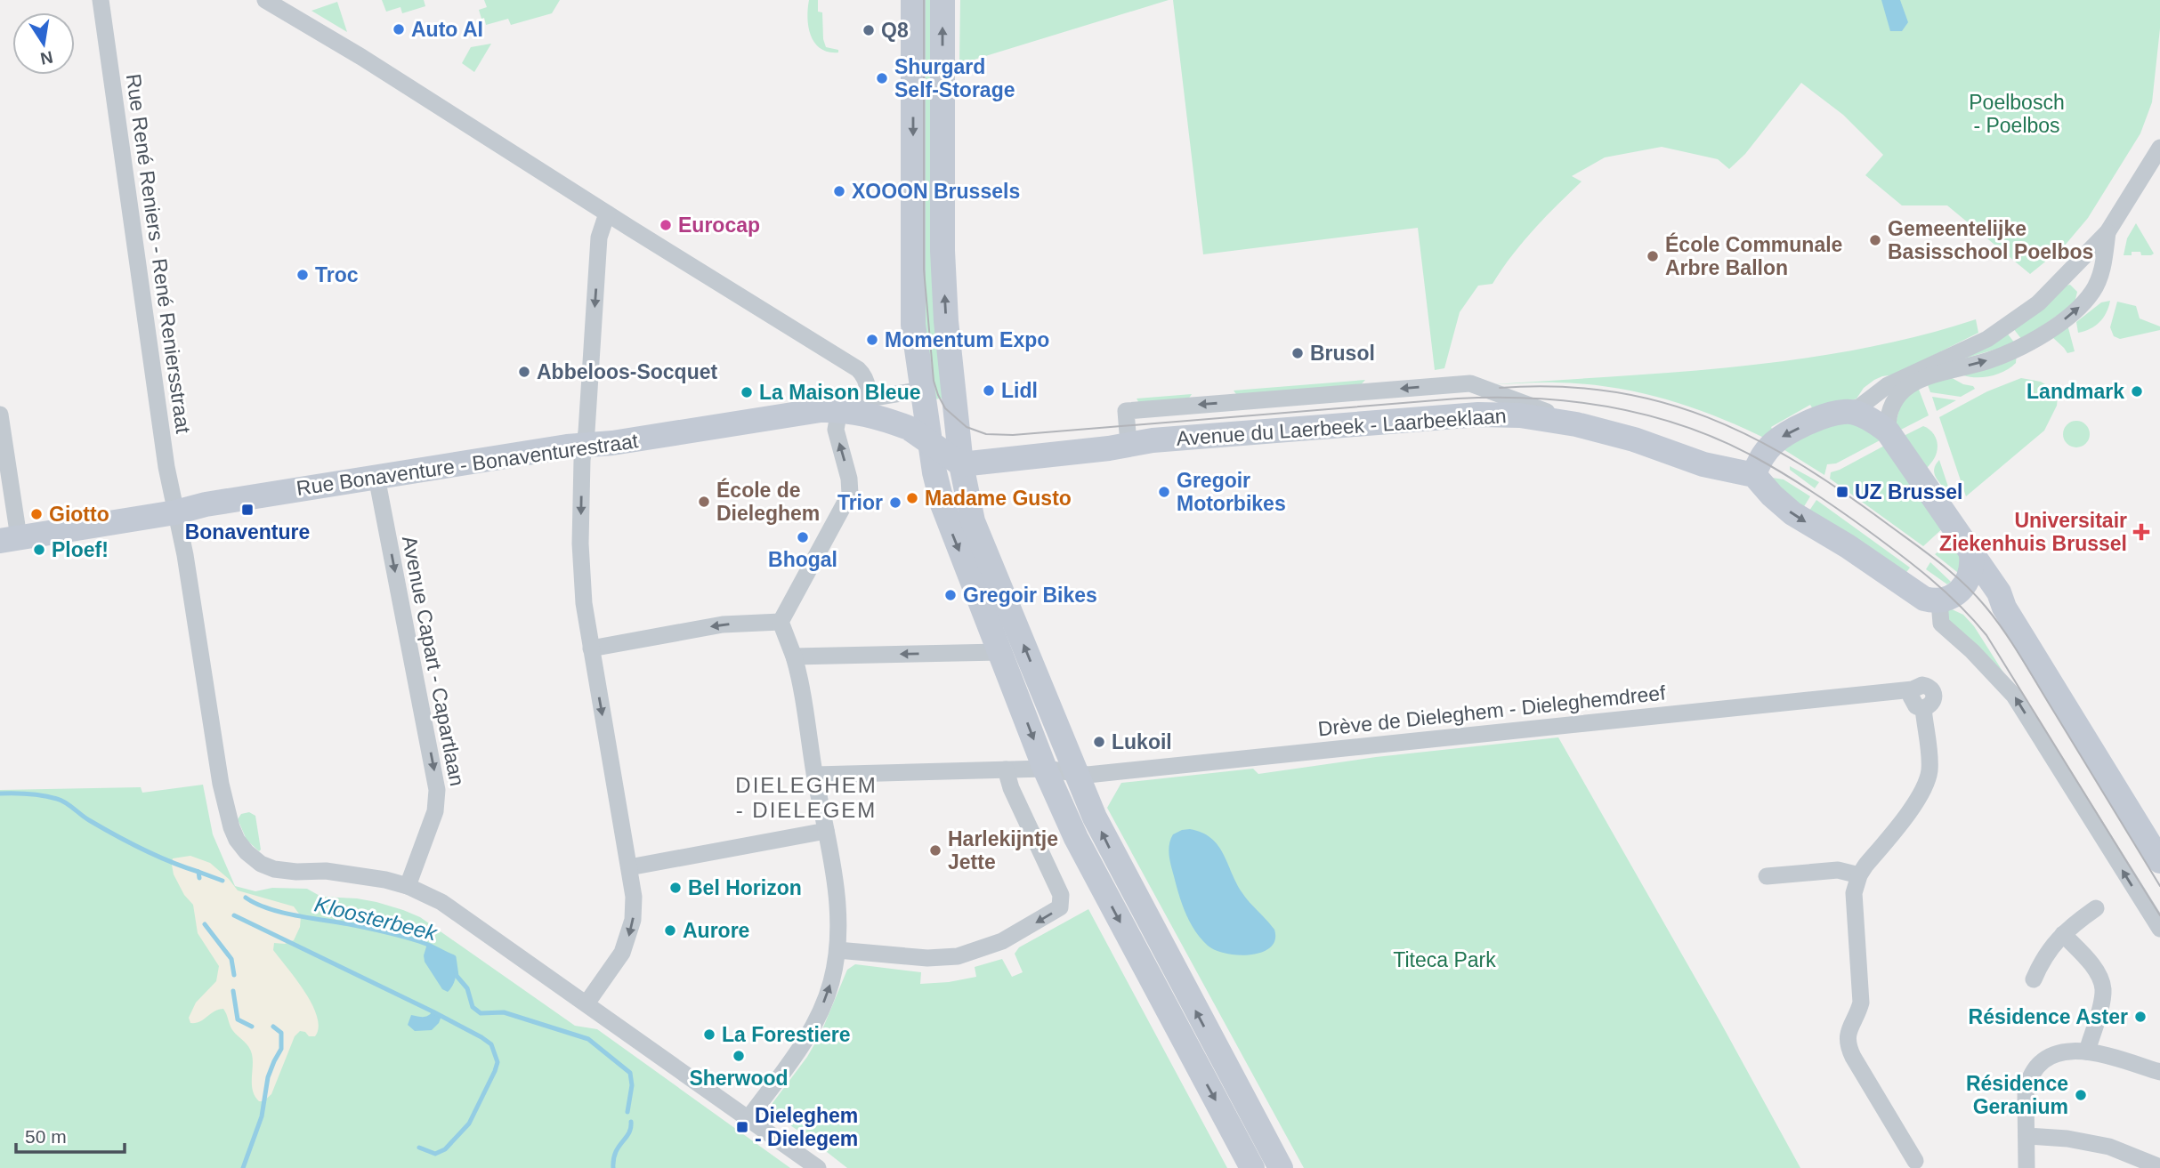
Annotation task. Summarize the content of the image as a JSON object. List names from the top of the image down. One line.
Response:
{"streets":{"street":["Rue René Reniers - René Reniersstraat","Avenue du Laerbeek - Laarbeeklaan","Rue Bonaventure - Bonaventurestraat","Avenue Capart - Capartlaan","Drève de Dieleghem - Dieleghemdreef"]},"crossings":[["Rue René Reniers - René Reniersstraat","Rue Bonaventure - Bonaventurestraat"],["Rue René Reniers - René Reniersstraat","Avenue Capart - Capartlaan"],["Rue Bonaventure - Bonaventurestraat","Avenue Capart - Capartlaan"]],"one_way":["Avenue Capart - Capartlaan"],"districts":["DIELEGHEM - DIELEGEM"],"water":["Kloosterbeek"],"parks":["Poelbosch - Poelbos","Titeca Park"],"places":{"other":["Auto AI","Q8","Shurgard Self-Storage","XOOON Brussels","Eurocap","Gemeentelijke Basisschool Poelbos","École Communale Arbre Ballon","Troc","Momentum Expo","Brusol","Abbeloos-Socquet","Lidl","Landmark","La Maison Bleue","Gregoir Motorbikes","Madame Gusto","École de Dieleghem","Trior","Giotto","Bhogal","Ploef!","Gregoir Bikes","Lukoil","Harlekijntje Jette","Bel Horizon","Aurore","Résidence Aster","La Forestiere","Sherwood","Résidence Geranium"],"transit":["UZ Brussel","Bonaventure","Dieleghem - Dielegem"],"health":["Universitair Ziekenhuis Brussel"]},"scale_bar":"50 m","north":"bottom"}
